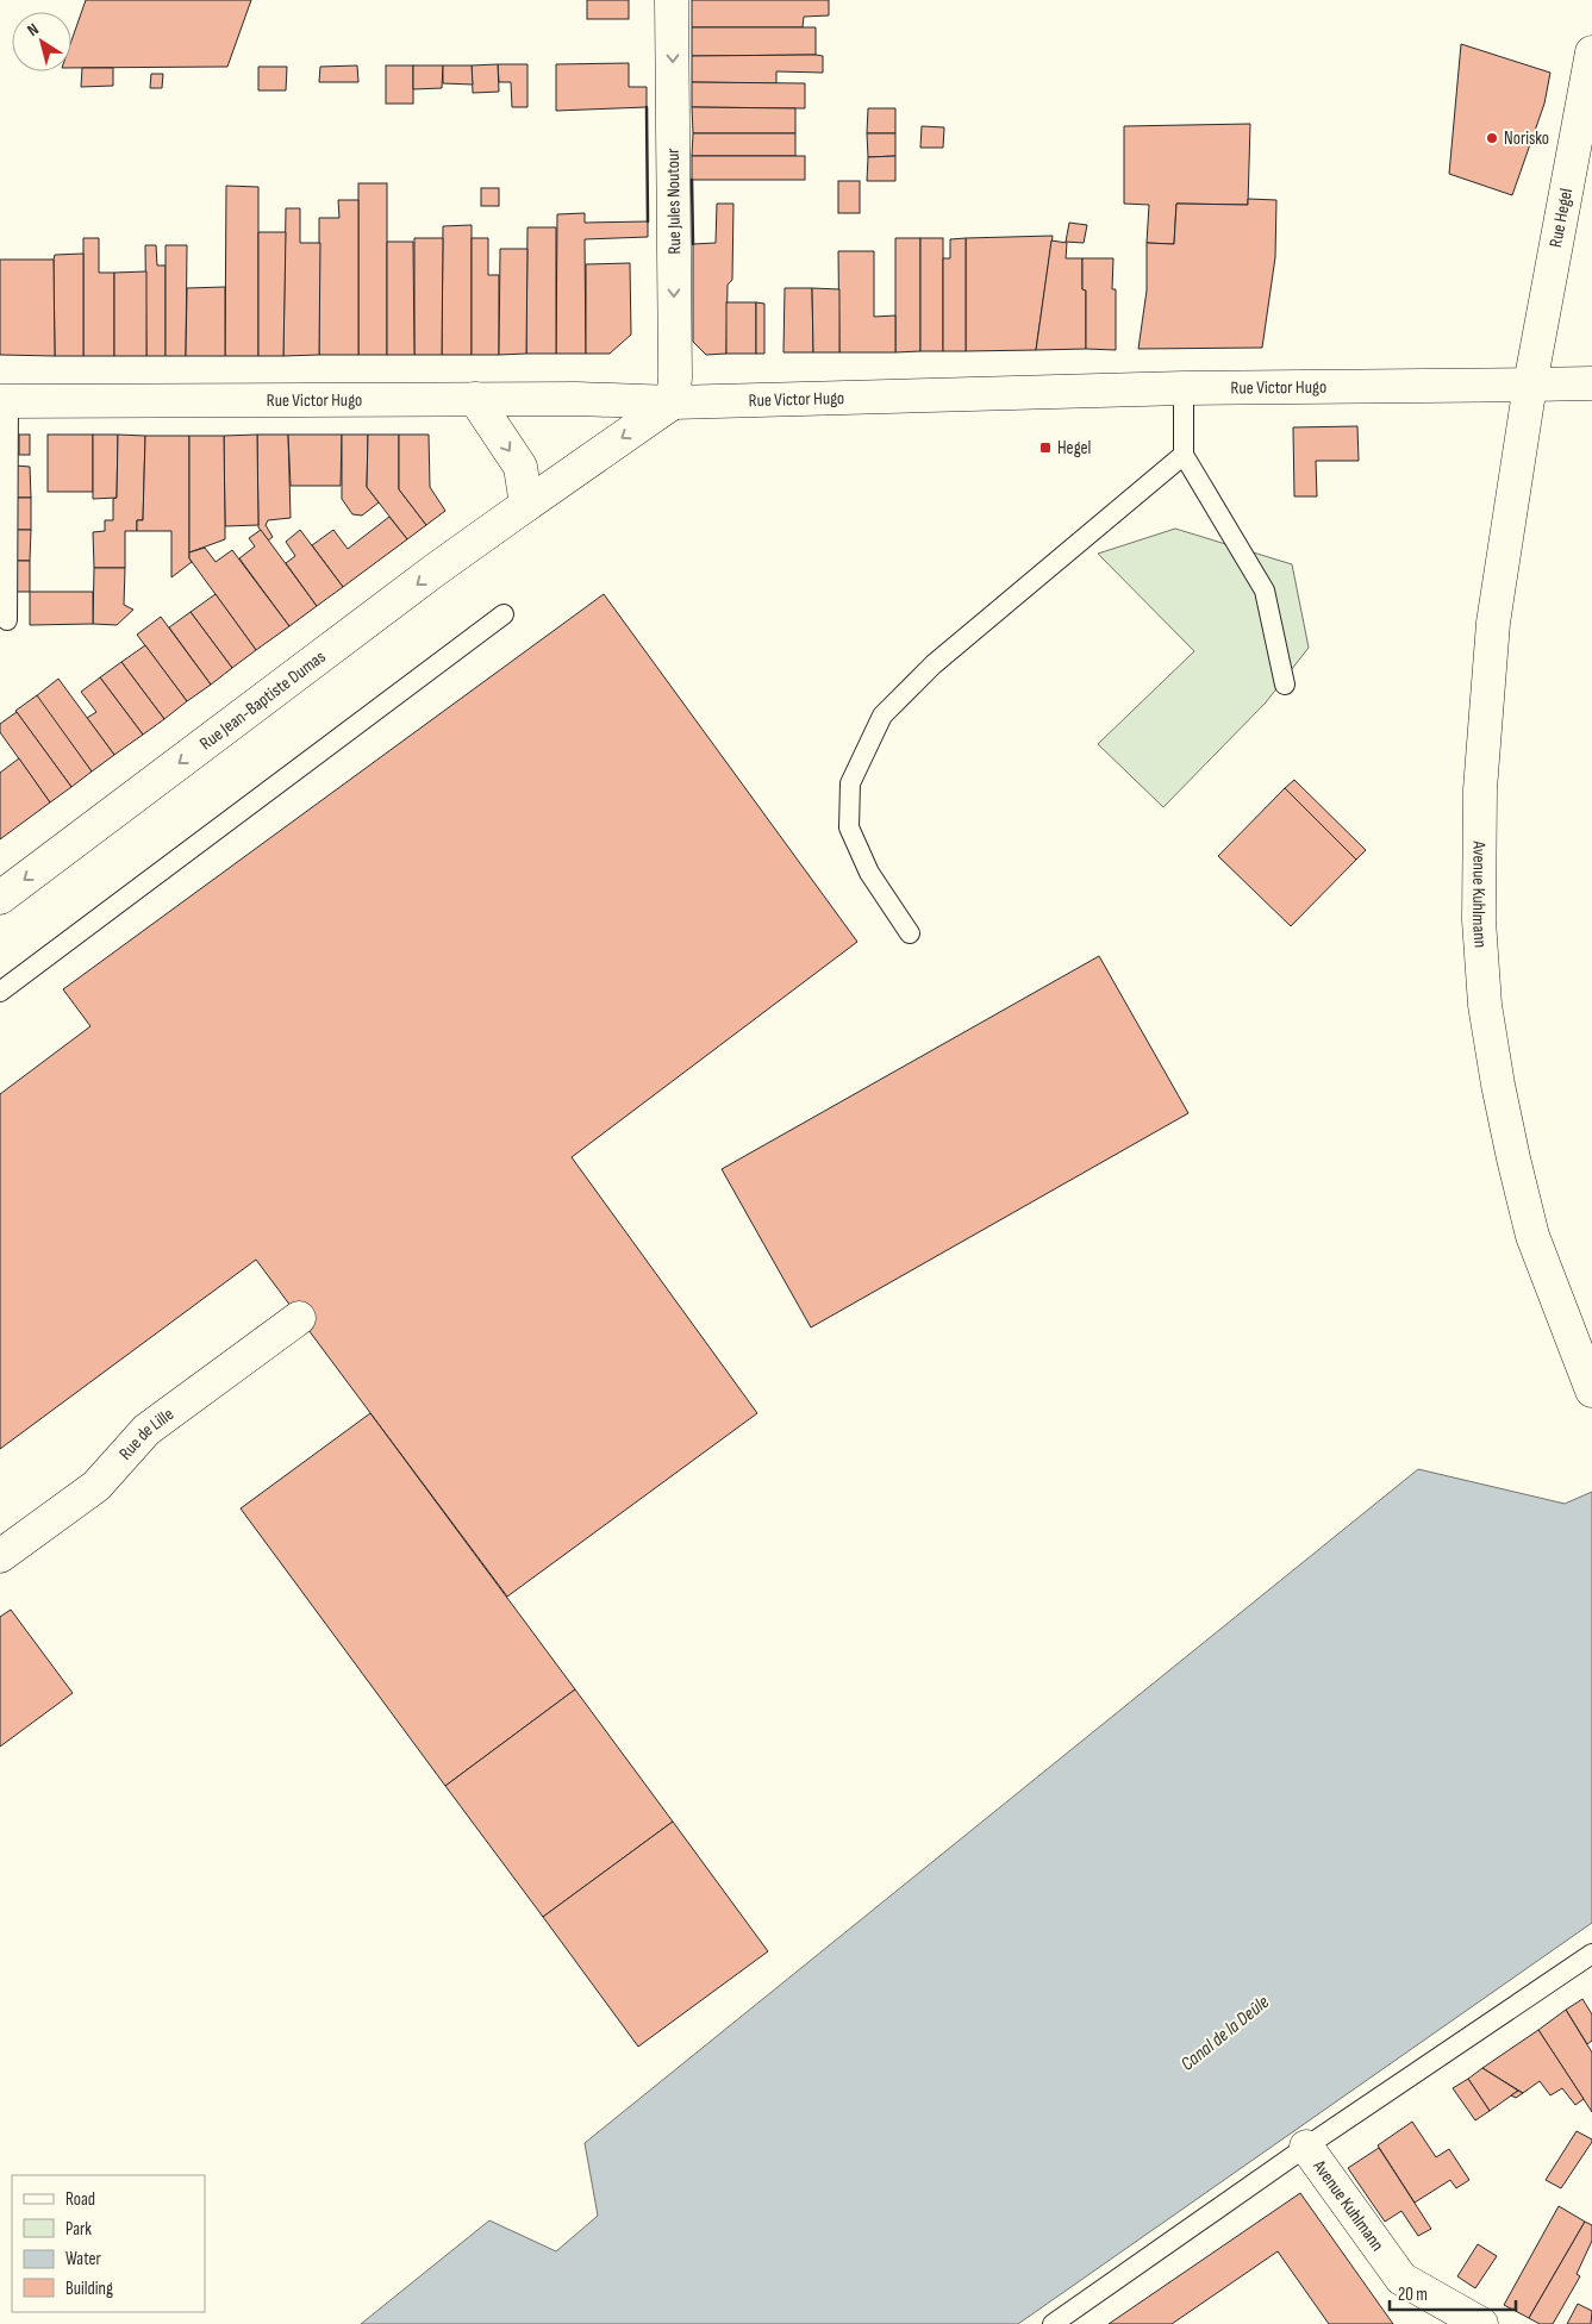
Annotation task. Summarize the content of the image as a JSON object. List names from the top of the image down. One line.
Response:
{"streets":{"street":["Rue Jules Noutour","Rue Hegel","Rue Victor Hugo","Rue Jean-Baptiste Dumas","Avenue Kuhlmann","Rue de Lille"]},"crossings":[["Rue Jules Noutour","Rue Victor Hugo"],["Rue Jules Noutour","Rue Jean-Baptiste Dumas"],["Rue Hegel","Rue Victor Hugo"],["Rue Hegel","Avenue Kuhlmann"],["Rue Victor Hugo","Rue Jean-Baptiste Dumas"],["Rue Victor Hugo","Avenue Kuhlmann"]],"one_way":["Rue Jules Noutour","Rue Jean-Baptiste Dumas"],"water":["Canal de la Deûle"],"places":{"other":["Norisko"],"transit":["Hegel"]},"legend":["Road","Park","Water","Building"],"scale_bar":"20 m","north":"top left"}
